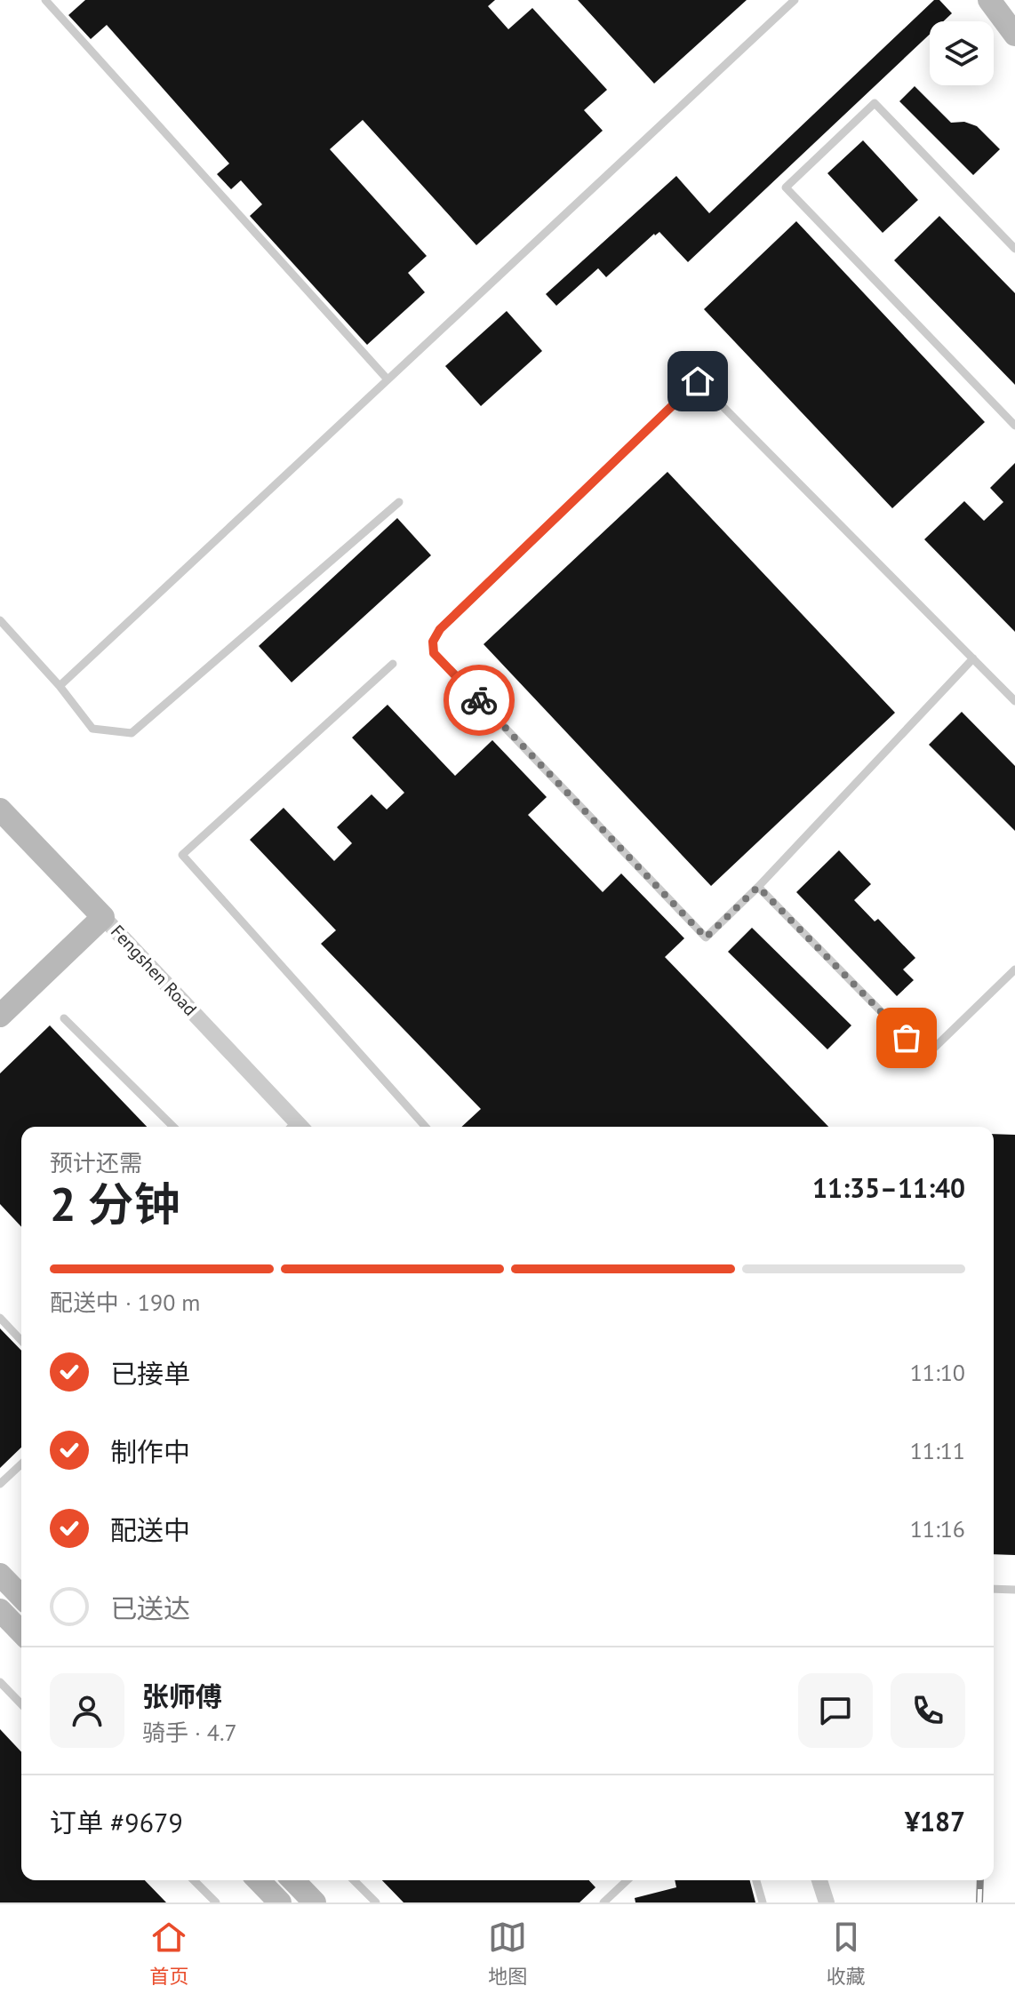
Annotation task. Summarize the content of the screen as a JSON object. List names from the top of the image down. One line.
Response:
{"streets":{"street":["Fengshen Road"]},"page":{"heading":["2 分钟","预计还需","11:35–11:40"],"panel":["张师傅","骑手 · 4.7","订单 #9679","¥187"],"bar":"配送中 · 190 m","list":[["已接单","11:10"],["制作中","11:11"],["配送中","11:16"],"已送达"],"tabs":["首页","地图","收藏"]}}
